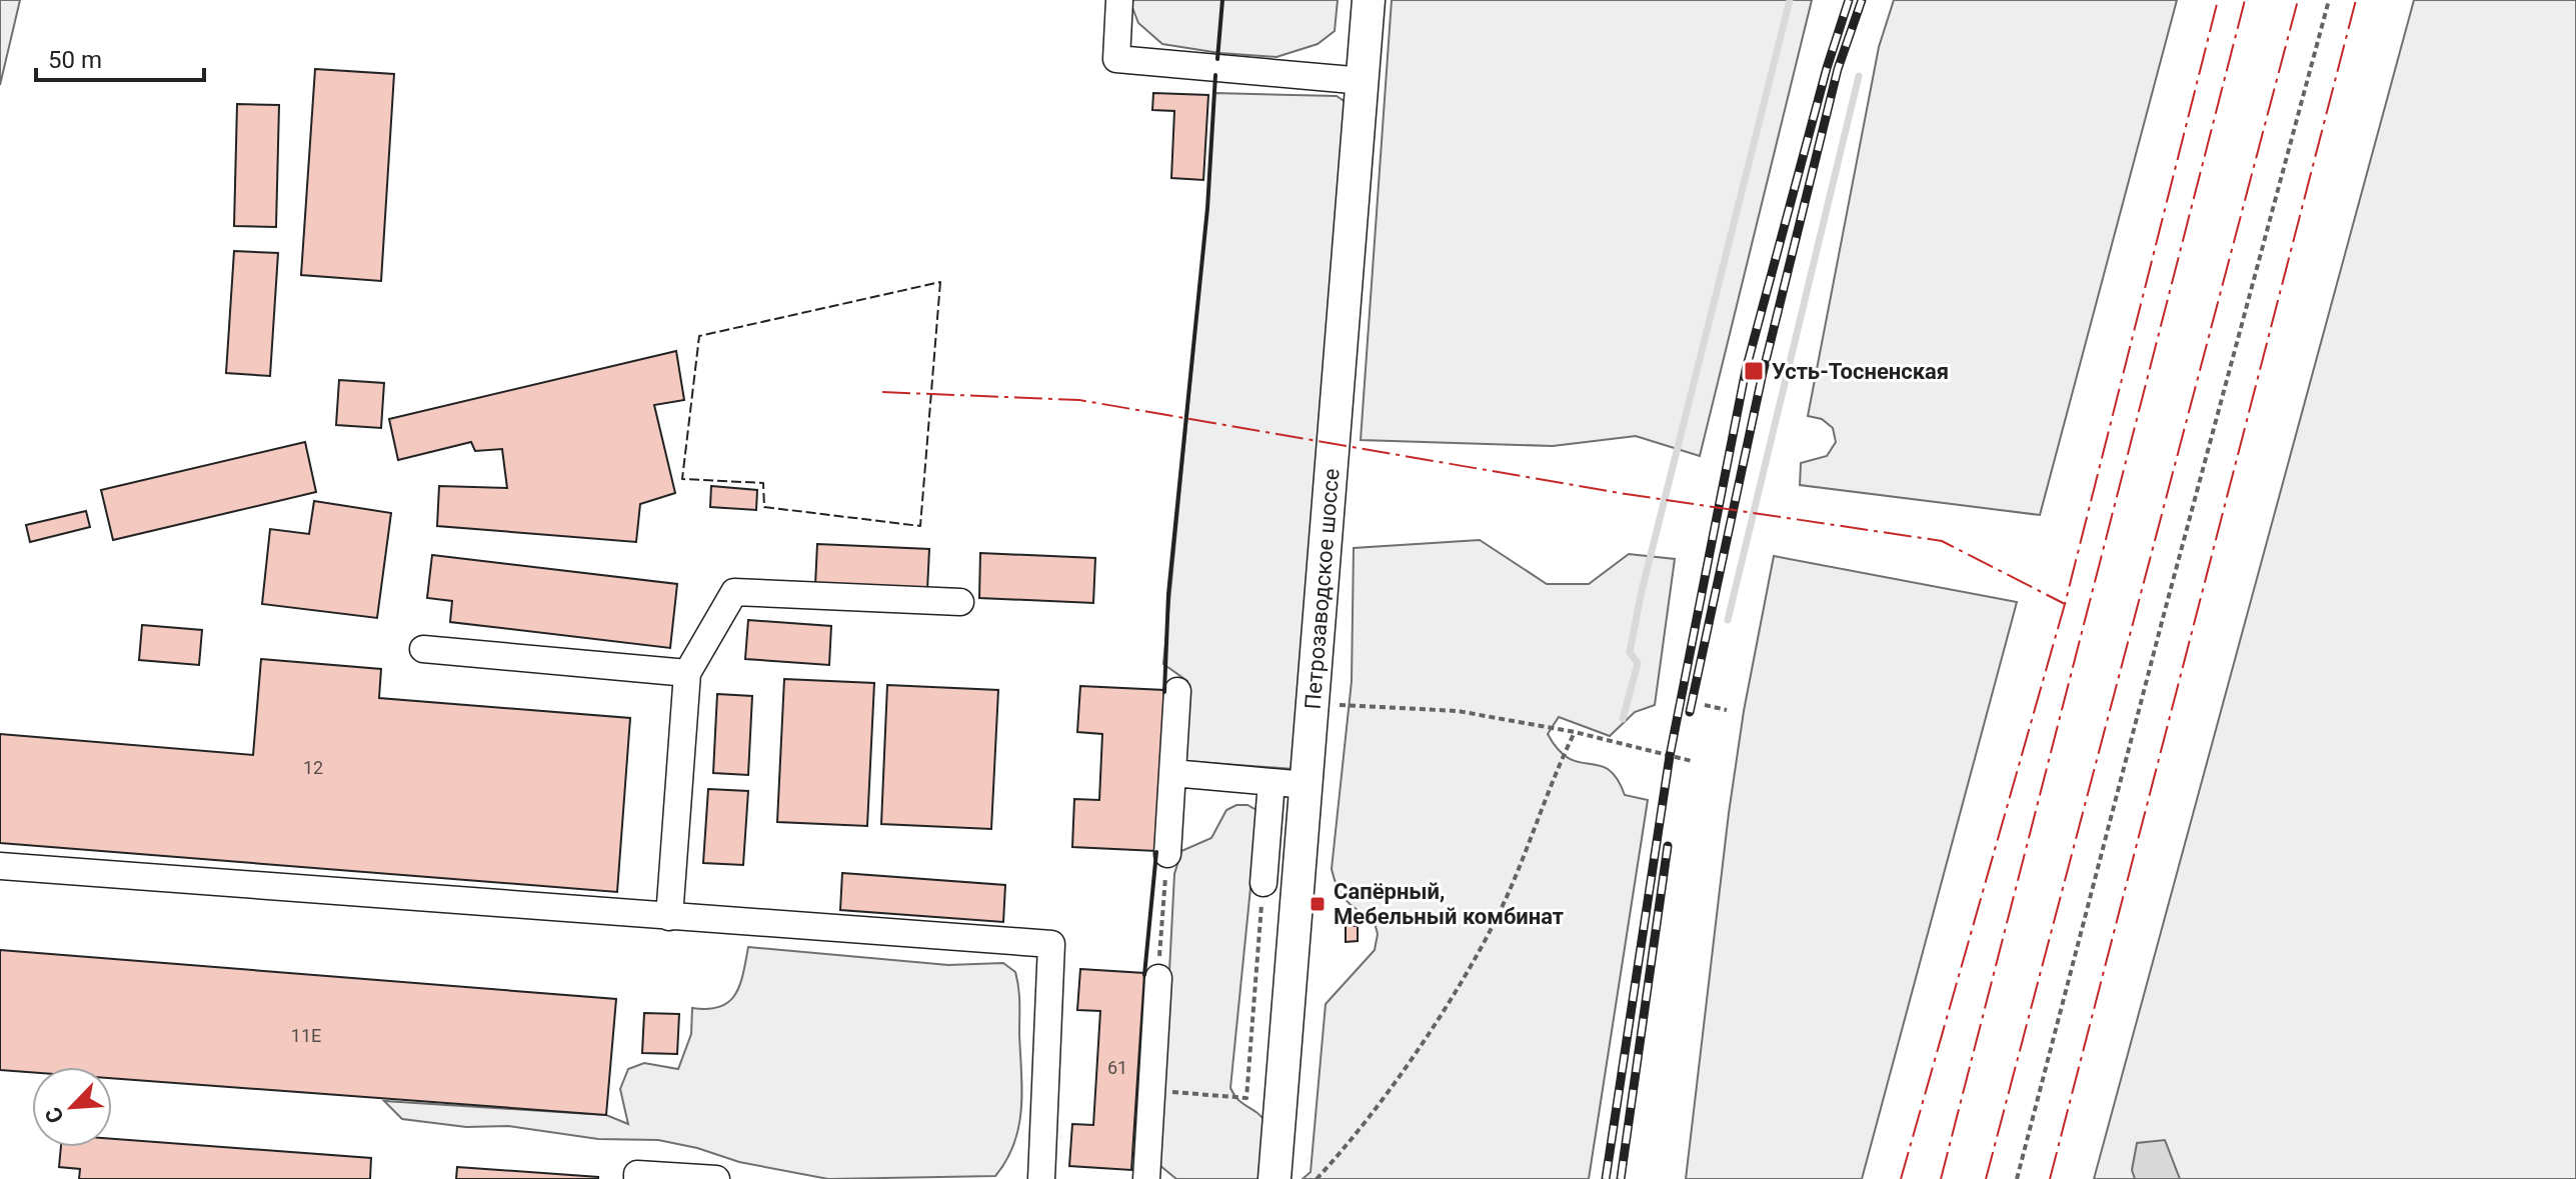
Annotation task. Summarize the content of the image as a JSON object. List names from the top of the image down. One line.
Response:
{"streets":{"main road":["Петрозаводское шоссе"]},"places":{"transit":["Усть-Тосненская","Сапёрный, Мебельный комбинат"]},"house_numbers":["12","11Е","61"],"scale_bar":"50 m","north":"bottom left"}
